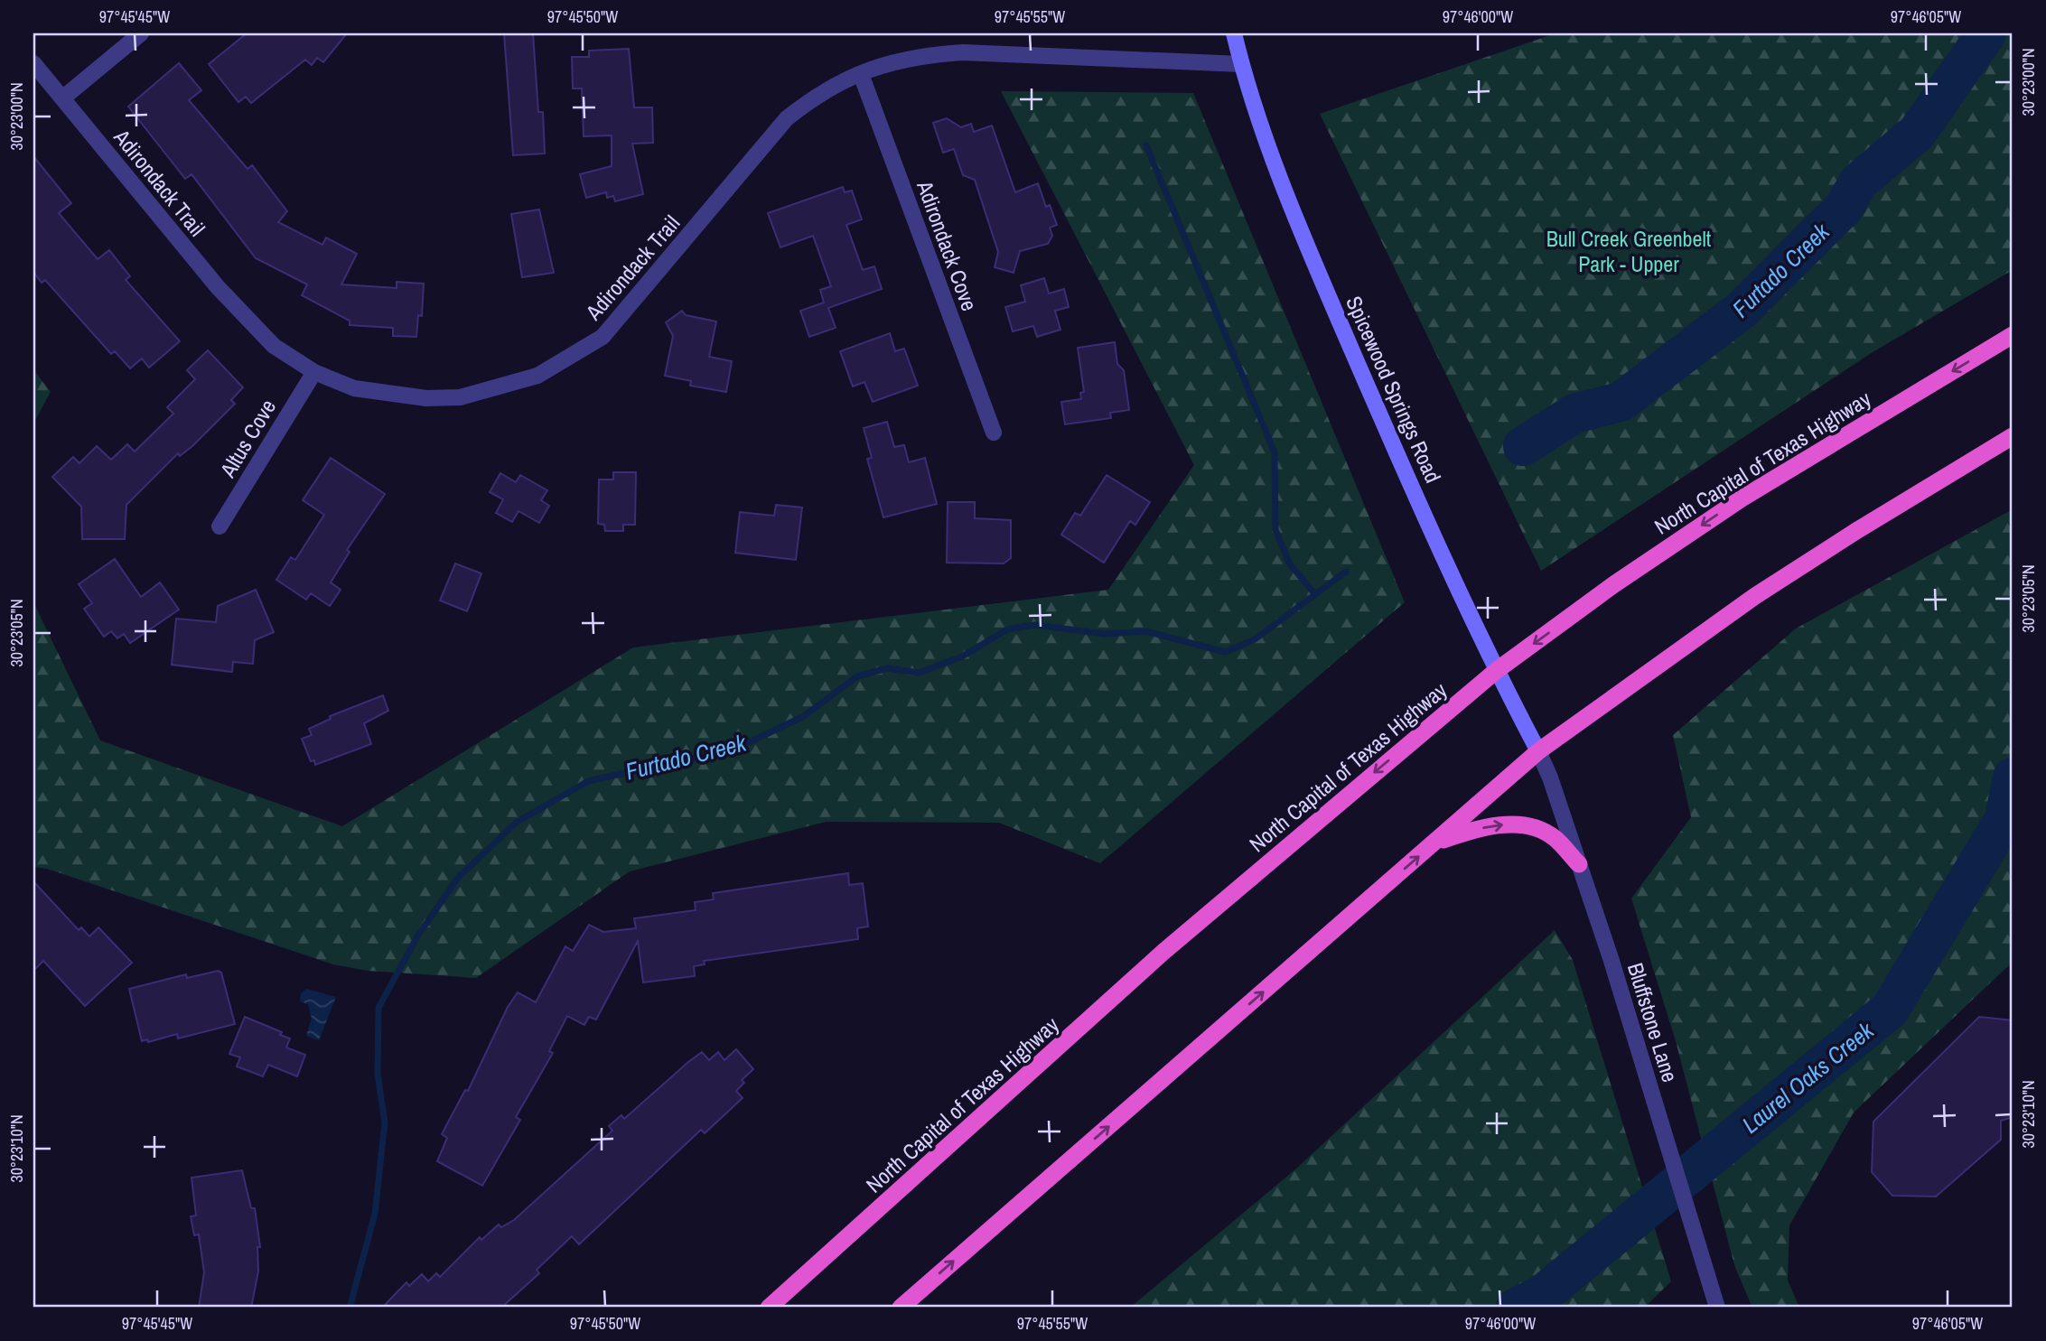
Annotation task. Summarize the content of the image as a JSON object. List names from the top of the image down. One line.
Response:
{"streets":{"highway":["North Capital of Texas Highway"],"main road":["Spicewood Springs Road"],"street":["Adirondack Trail","Adirondack Cove","Altus Cove","Bluffstone Lane"]},"crossings":[["Adirondack Trail","Adirondack Cove"],["Adirondack Trail","Spicewood Springs Road"],["Adirondack Trail","Altus Cove"],["Spicewood Springs Road","North Capital of Texas Highway"],["Spicewood Springs Road","Bluffstone Lane"]],"water":["Furtado Creek","Laurel Oaks Creek"],"parks":["Bull Creek Greenbelt Park - Upper"],"coordinates":["97°45'45\"W","97°45'50\"W","97°45'55\"W","97°46'00\"W","97°46'05\"W","30°23'00\"N","30°23'05\"N","30°23'10\"N"]}
